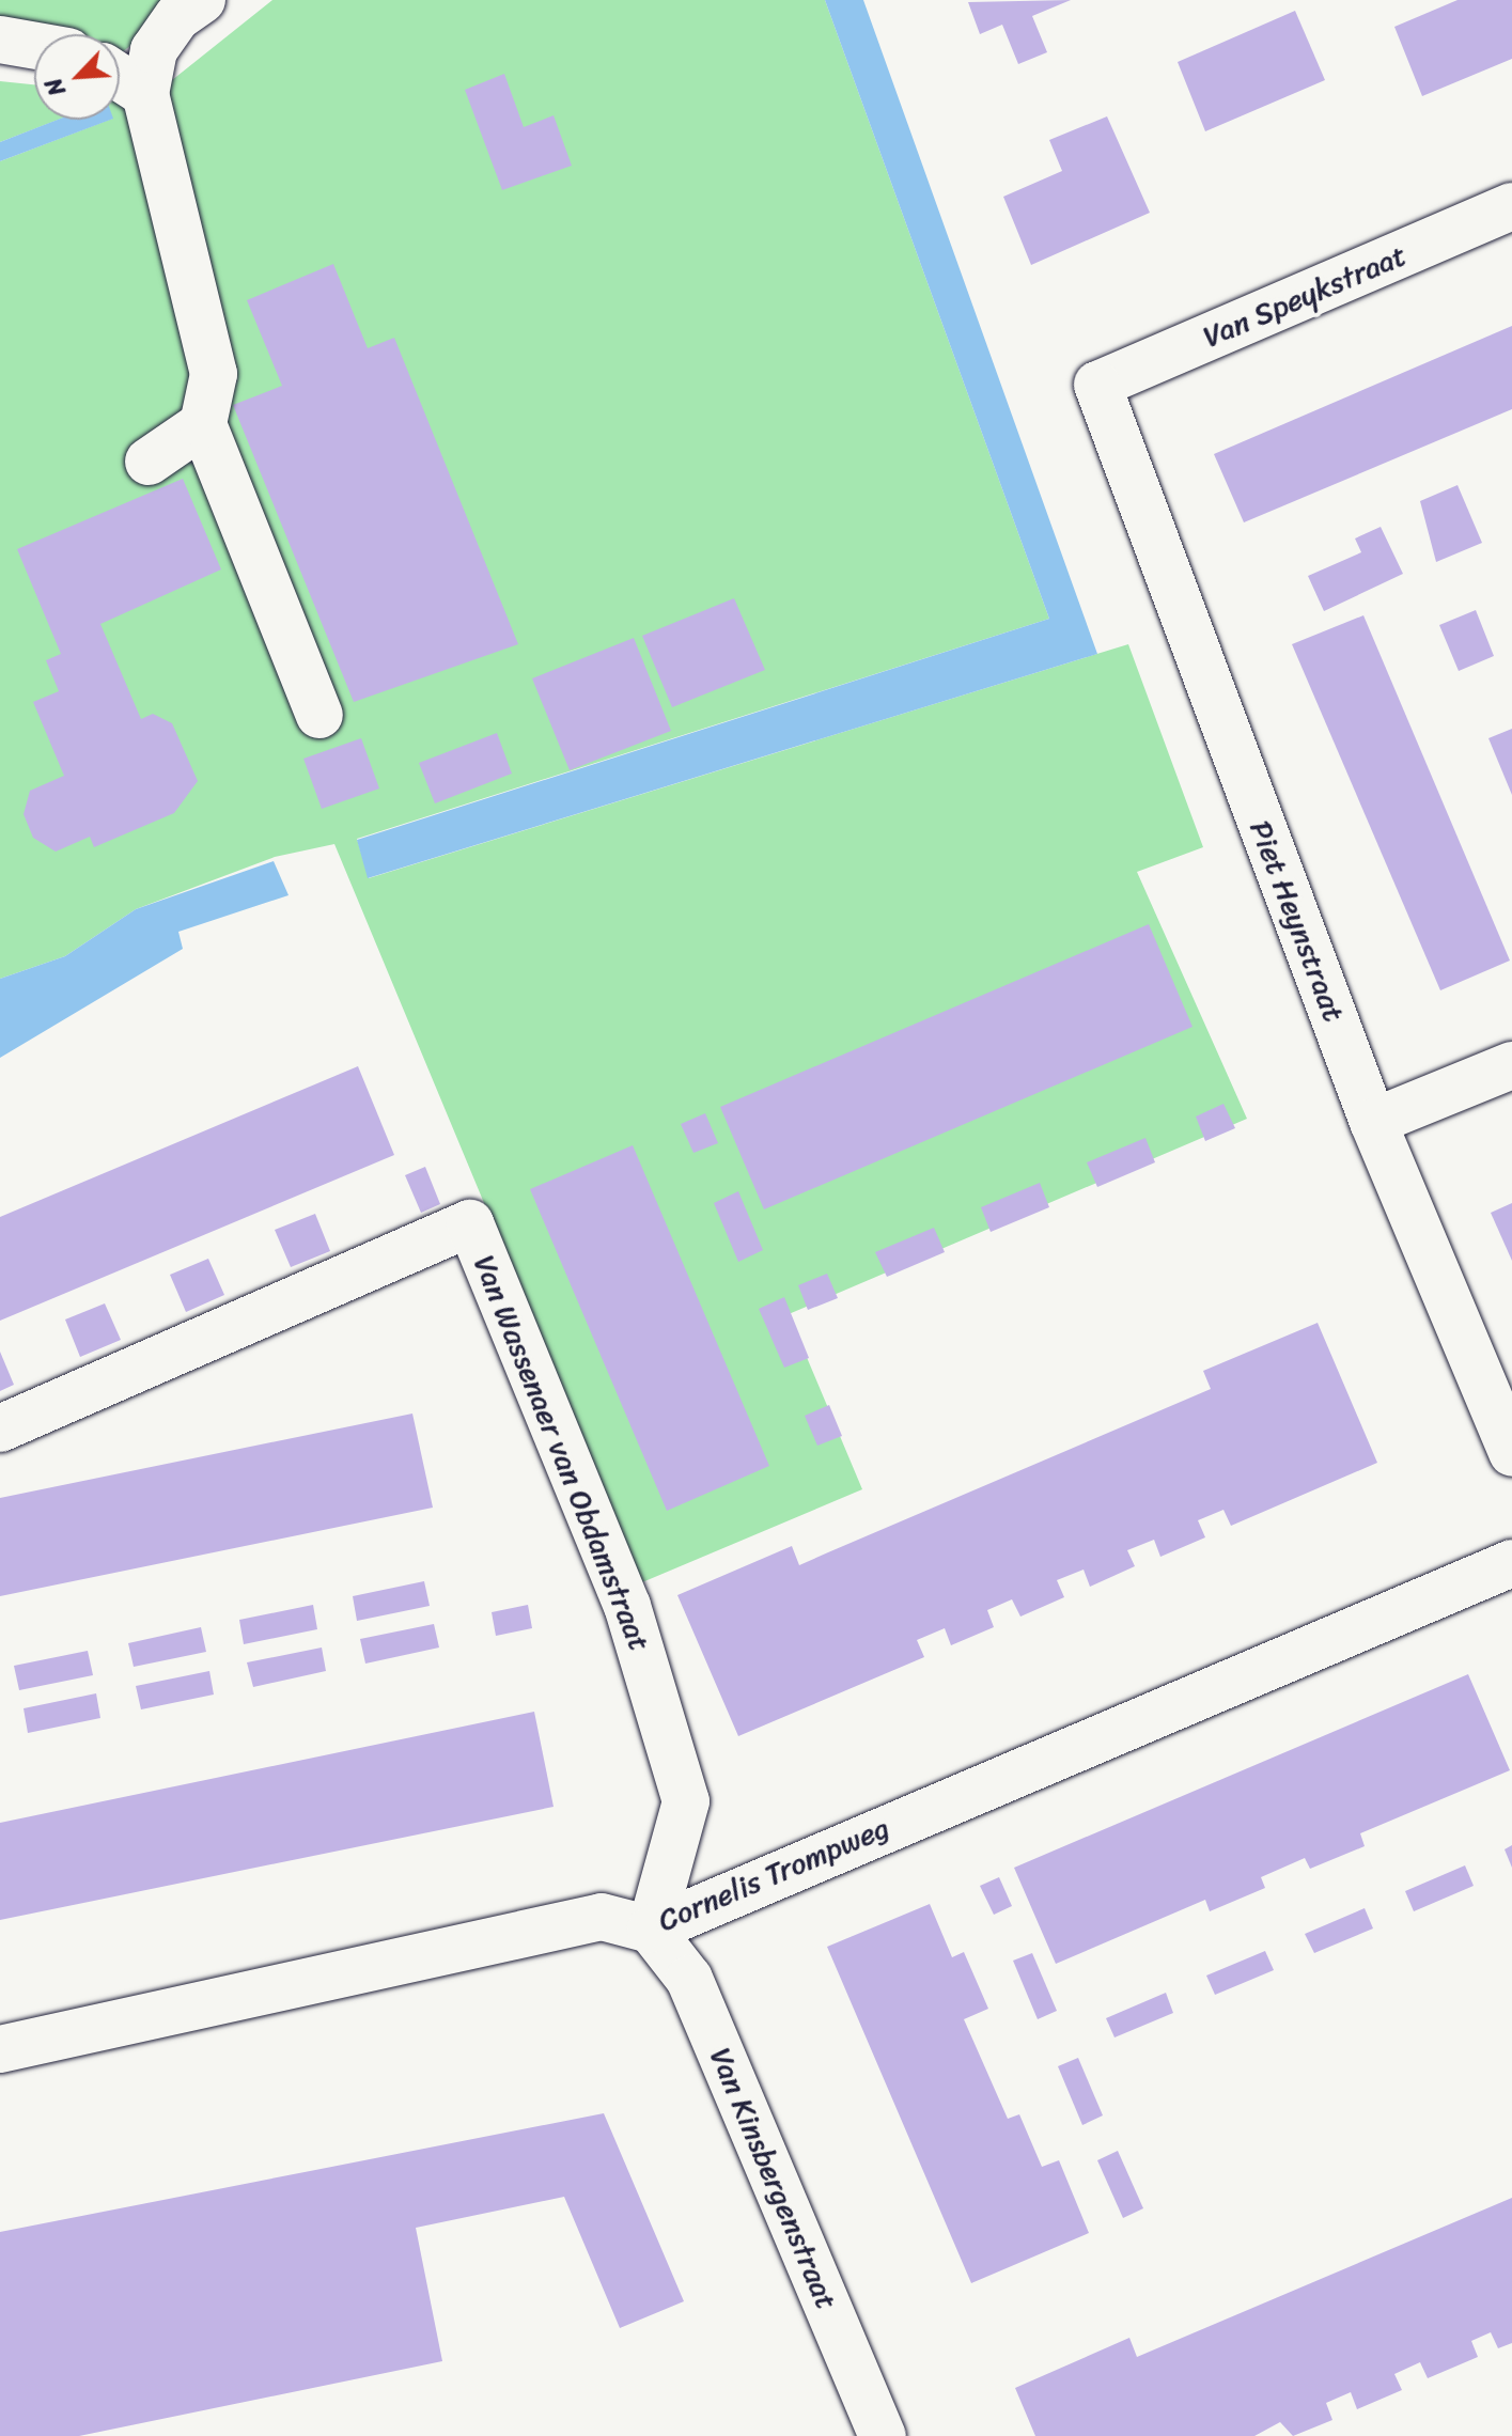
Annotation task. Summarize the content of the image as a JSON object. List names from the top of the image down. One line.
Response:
{"streets":{"street":["Van Speykstraat","Piet Heynstraat","Van Wassenaer van Obdamstraat","Cornelis Trompweg","Van Kinsbergenstraat"]},"crossings":[["Van Speykstraat","Piet Heynstraat"],["Van Wassenaer van Obdamstraat","Cornelis Trompweg"],["Van Wassenaer van Obdamstraat","Van Kinsbergenstraat"],["Cornelis Trompweg","Van Kinsbergenstraat"]],"north":"bottom left"}
